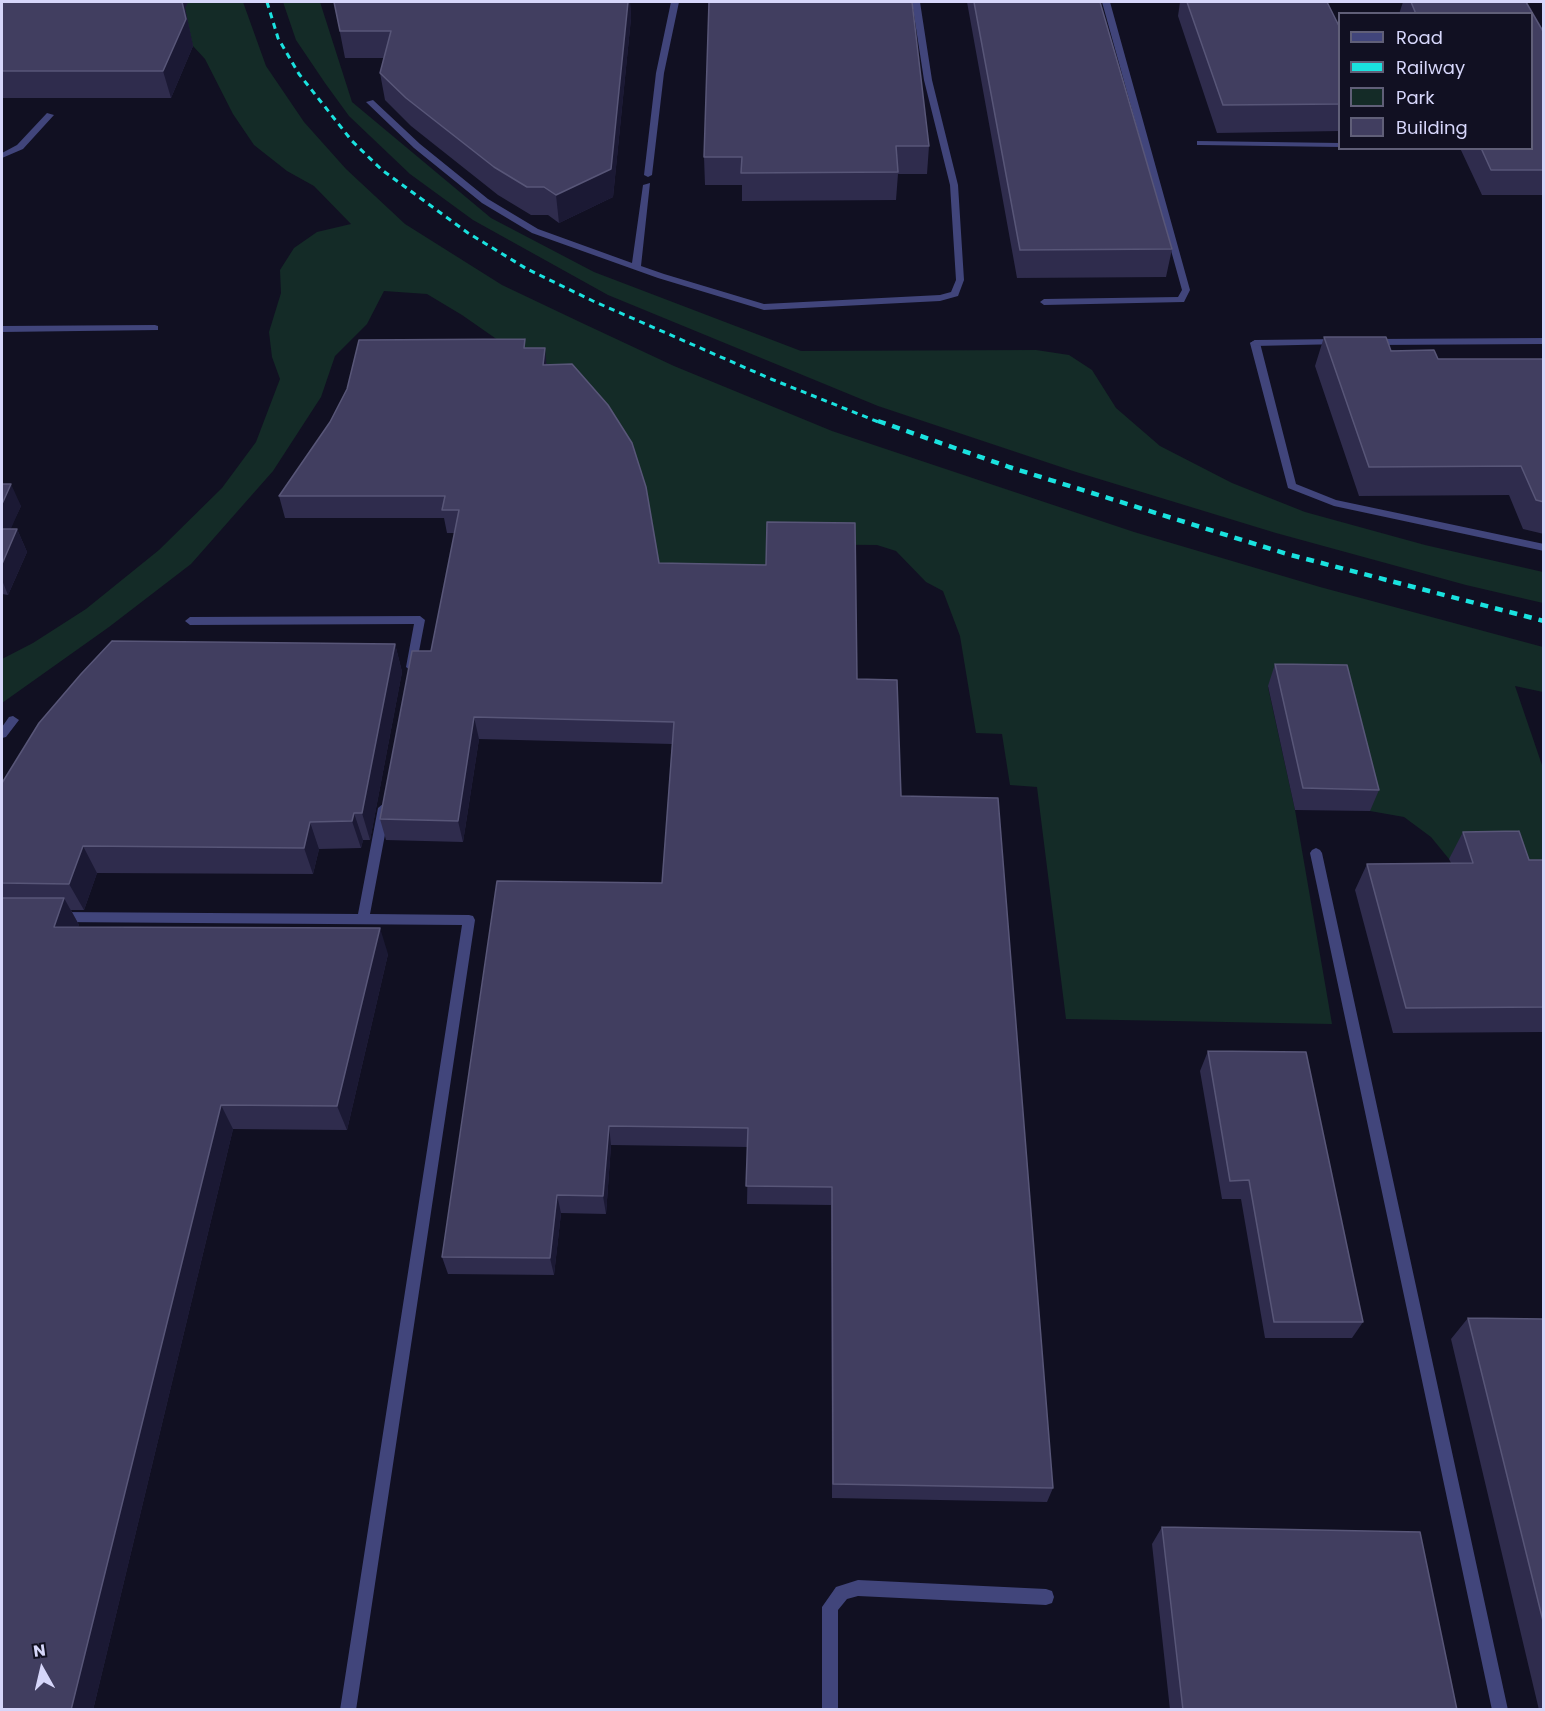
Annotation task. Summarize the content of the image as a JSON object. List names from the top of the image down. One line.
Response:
{"legend":["Road","Railway","Park","Building"],"north":"top"}
